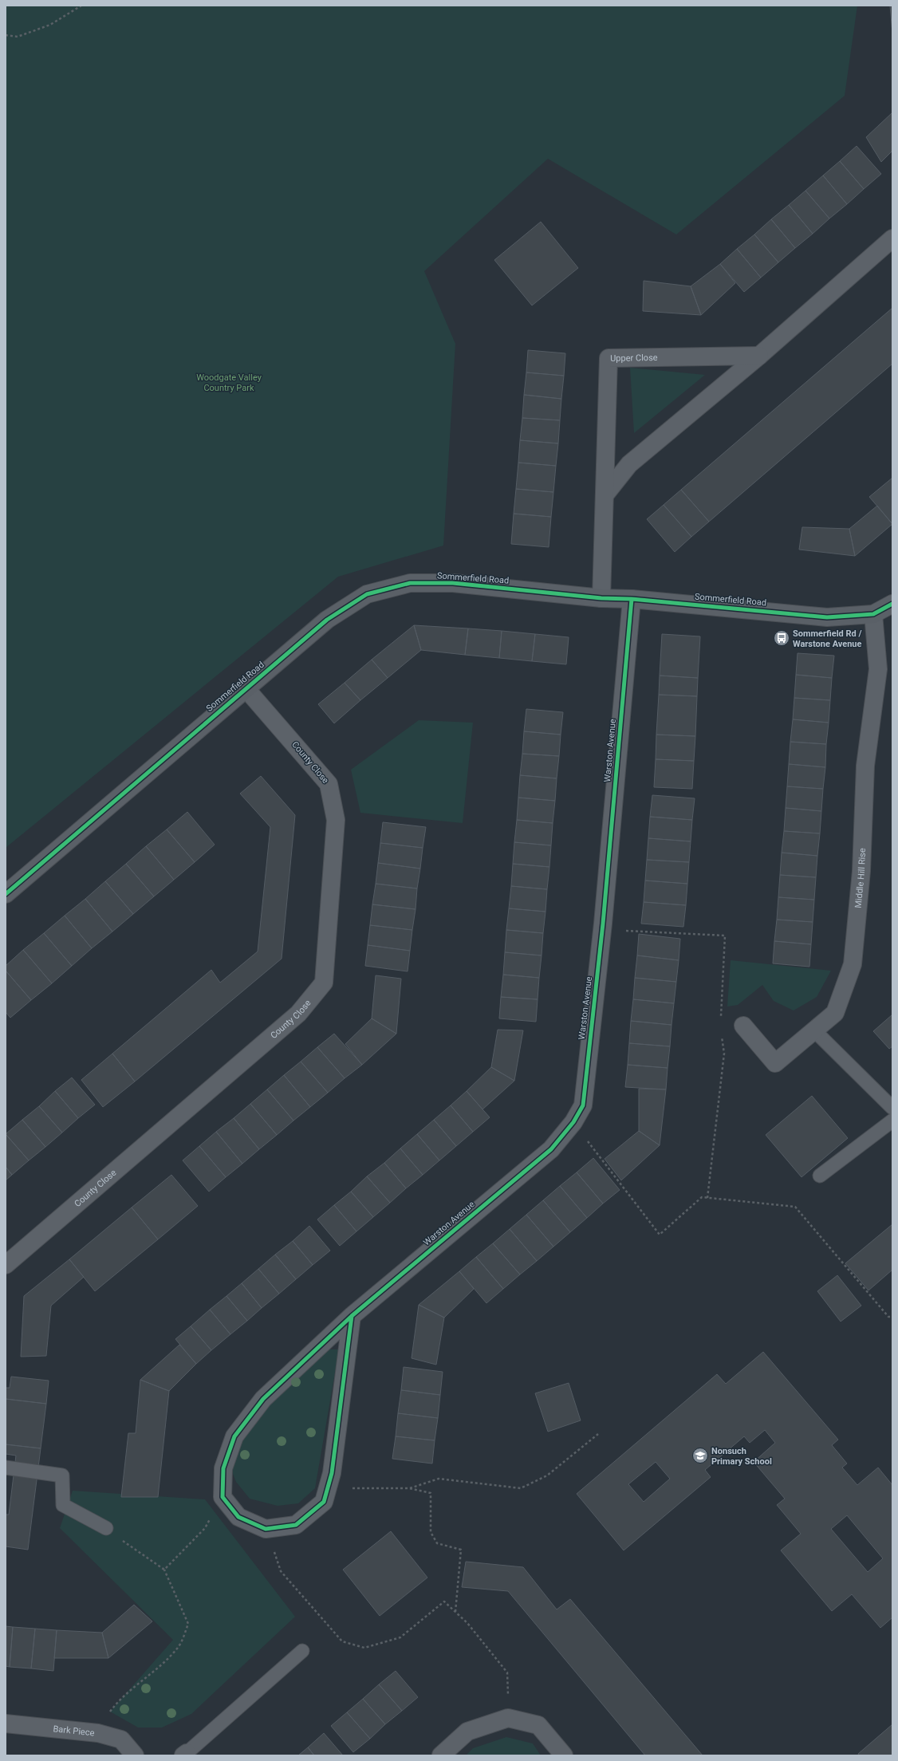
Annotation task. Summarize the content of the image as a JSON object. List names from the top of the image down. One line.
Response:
{"streets":{"street":["Upper Close","Sommerfield Road","Warston Avenue","County Close","Middle Hill Rise","Bark Piece"]},"crossings":[["Upper Close","Sommerfield Road"],["Sommerfield Road","Warston Avenue"],["Sommerfield Road","County Close"],["Sommerfield Road","Middle Hill Rise"]],"parks":["Woodgate Valley Country Park"],"places":{"bus stop":["Sommerfield Rd / Warstone Avenue"],"school or university":["Nonsuch Primary School"]}}
